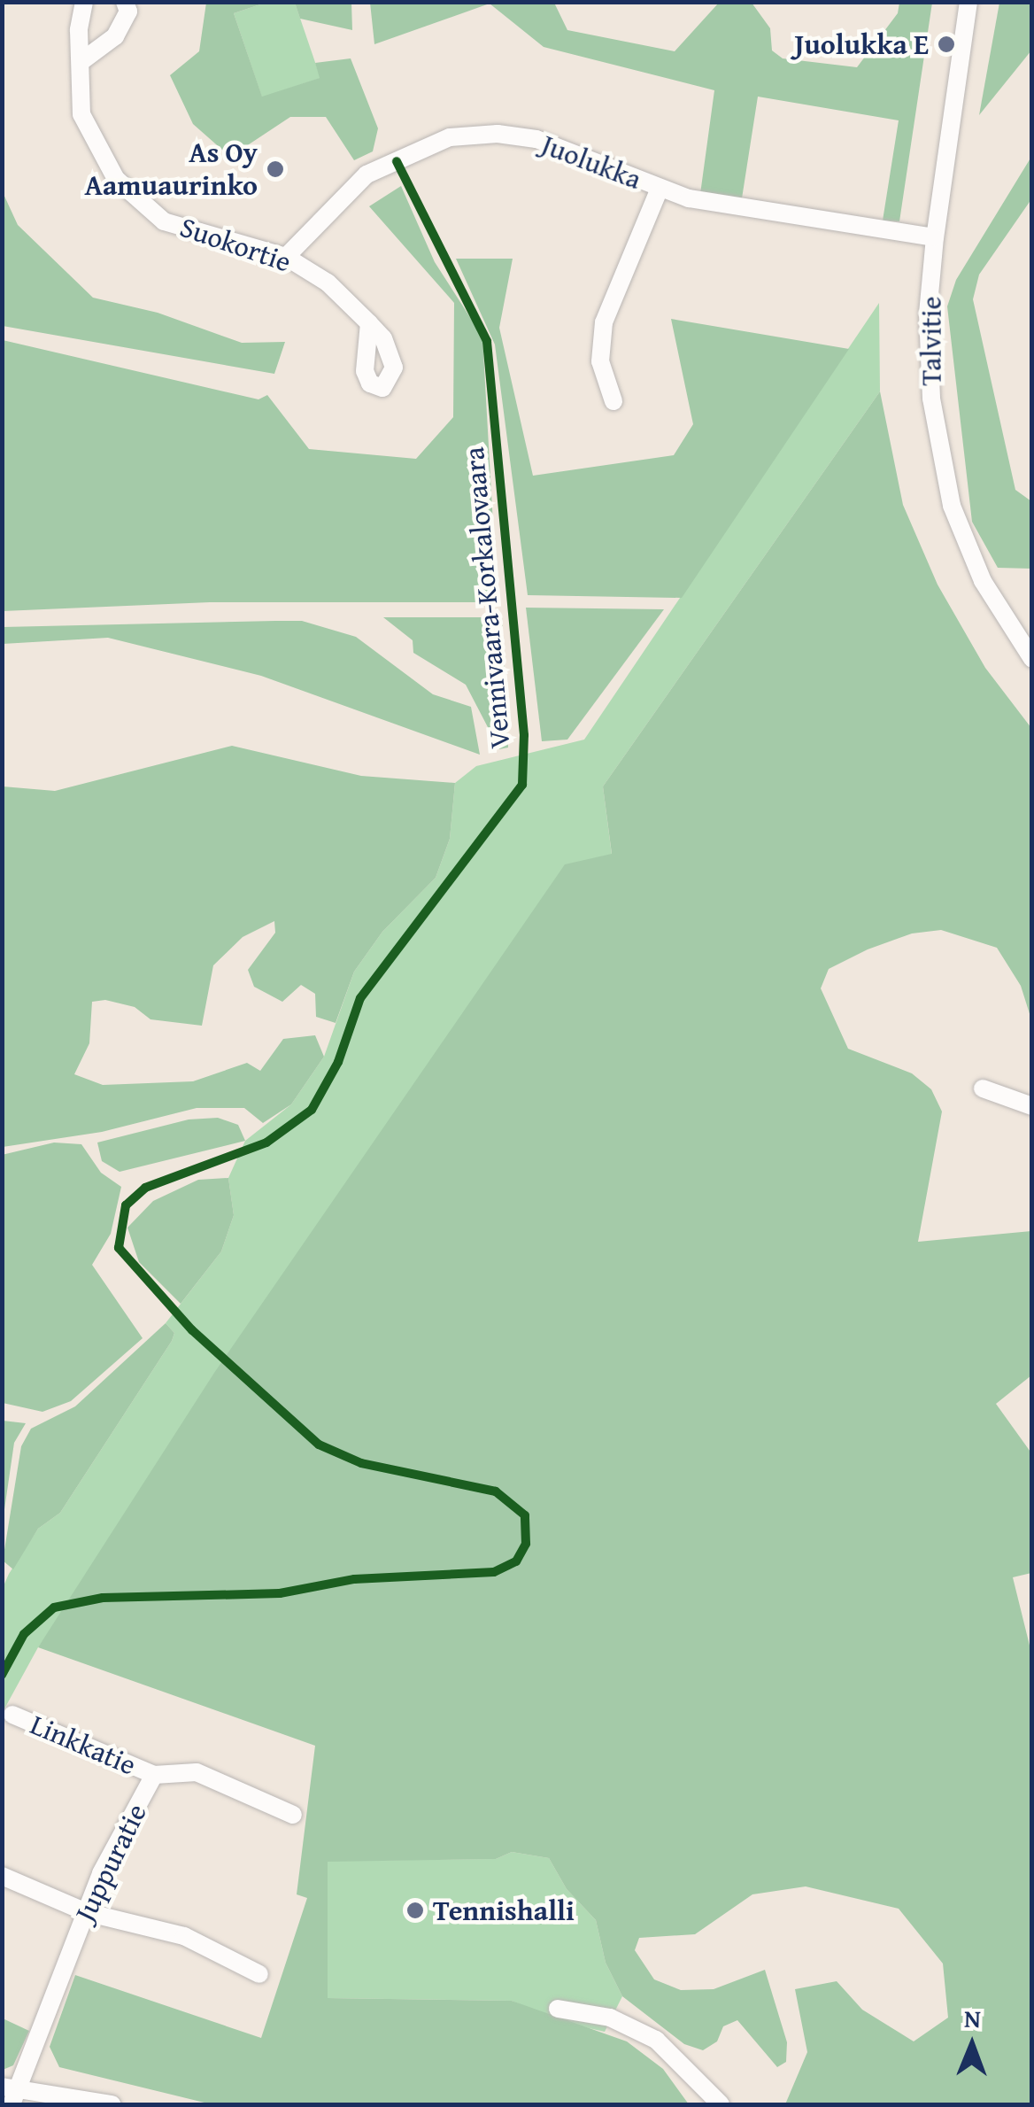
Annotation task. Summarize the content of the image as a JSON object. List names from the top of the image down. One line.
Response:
{"streets":{"street":["Juolukka","Suokortie","Talvitie","Linkkatie","Juppuratie"],"cycle path":["Vennivaara-Korkalovaara"]},"crossings":[["Juolukka","Suokortie"],["Juolukka","Talvitie"],["Linkkatie","Juppuratie"]],"places":["Juolukka E","As Oy Aamuaurinko","Tennishalli"],"north":"top"}
